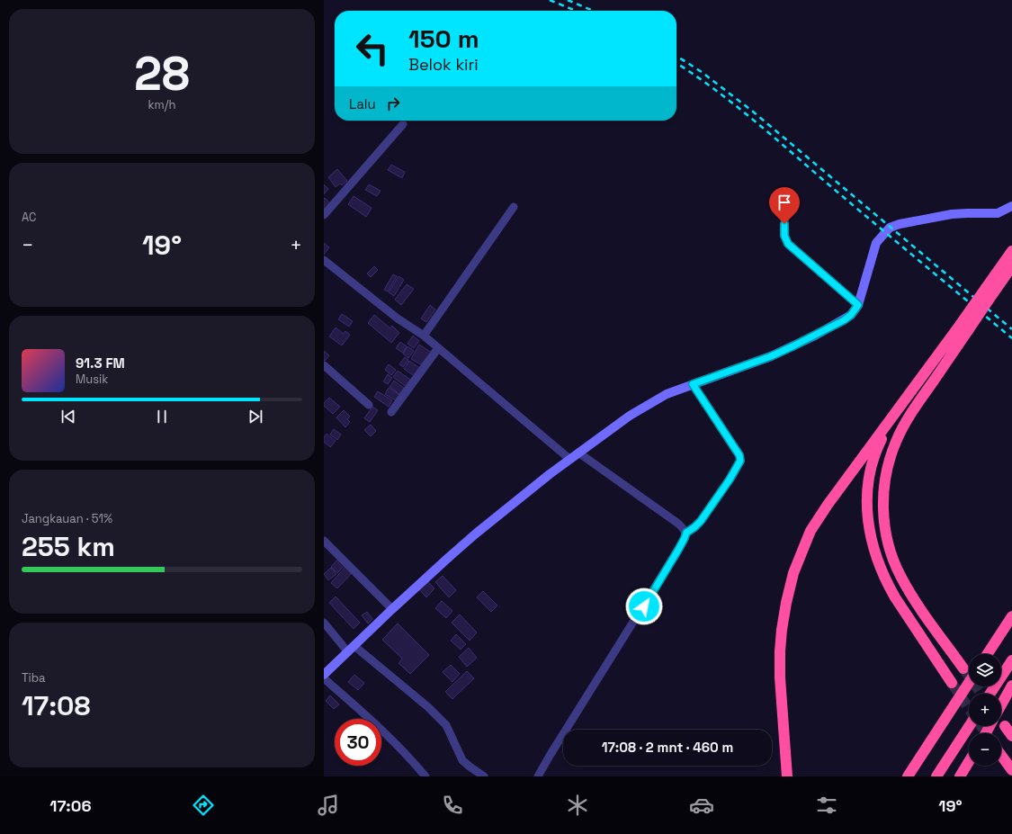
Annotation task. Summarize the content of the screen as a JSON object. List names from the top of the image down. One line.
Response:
{"page":{"tile":[["28","km/h"],"AC",["Jangkauan · 51%","255 km"],["Tiba","17:08"]],"turn":["150 m","Belok kiri"],"then":"Lalu","heat":["−","19°","+"],"song":["91.3 FM","Musik"],"map_buttons":["+","−"],"limit":"30","trip":"17:08 · 2 mnt · 460 m","tabs":["17:06","19°"]}}
